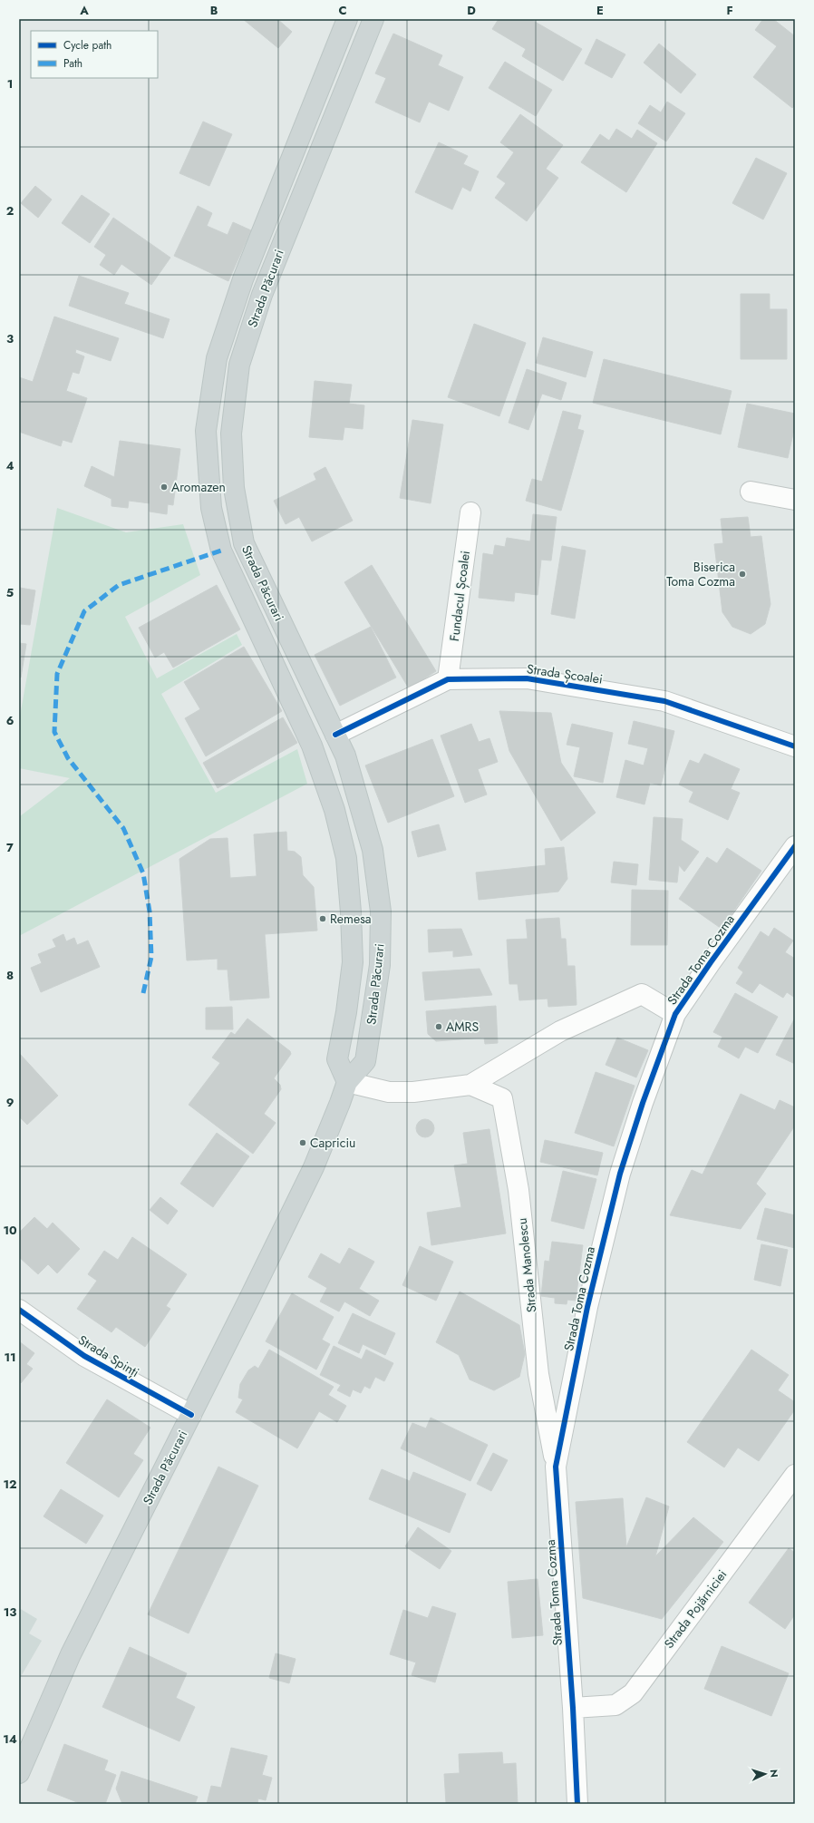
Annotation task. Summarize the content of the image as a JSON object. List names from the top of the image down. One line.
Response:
{"streets":{"main road":["Strada Păcurari"],"street":["Fundacul Școalei","Strada Școalei","Strada Toma Cozma","Strada Manolescu","Strada Spinți","Strada Pojărniciei"]},"crossings":[["Strada Păcurari","Strada Școalei"],["Strada Păcurari","Strada Spinți"],["Fundacul Școalei","Strada Școalei"],["Strada Toma Cozma","Strada Manolescu"],["Strada Toma Cozma","Strada Pojărniciei"]],"places":["Aromazen","Biserica Toma Cozma","Remesa","AMRS","Capriciu"],"legend":["Cycle path","Path"],"north":"right","grid":{"columns":["A","B","C","D","E","F"],"rows":["1","2","3","4","5","6","7","8","9","10","11","12","13","14"]}}
